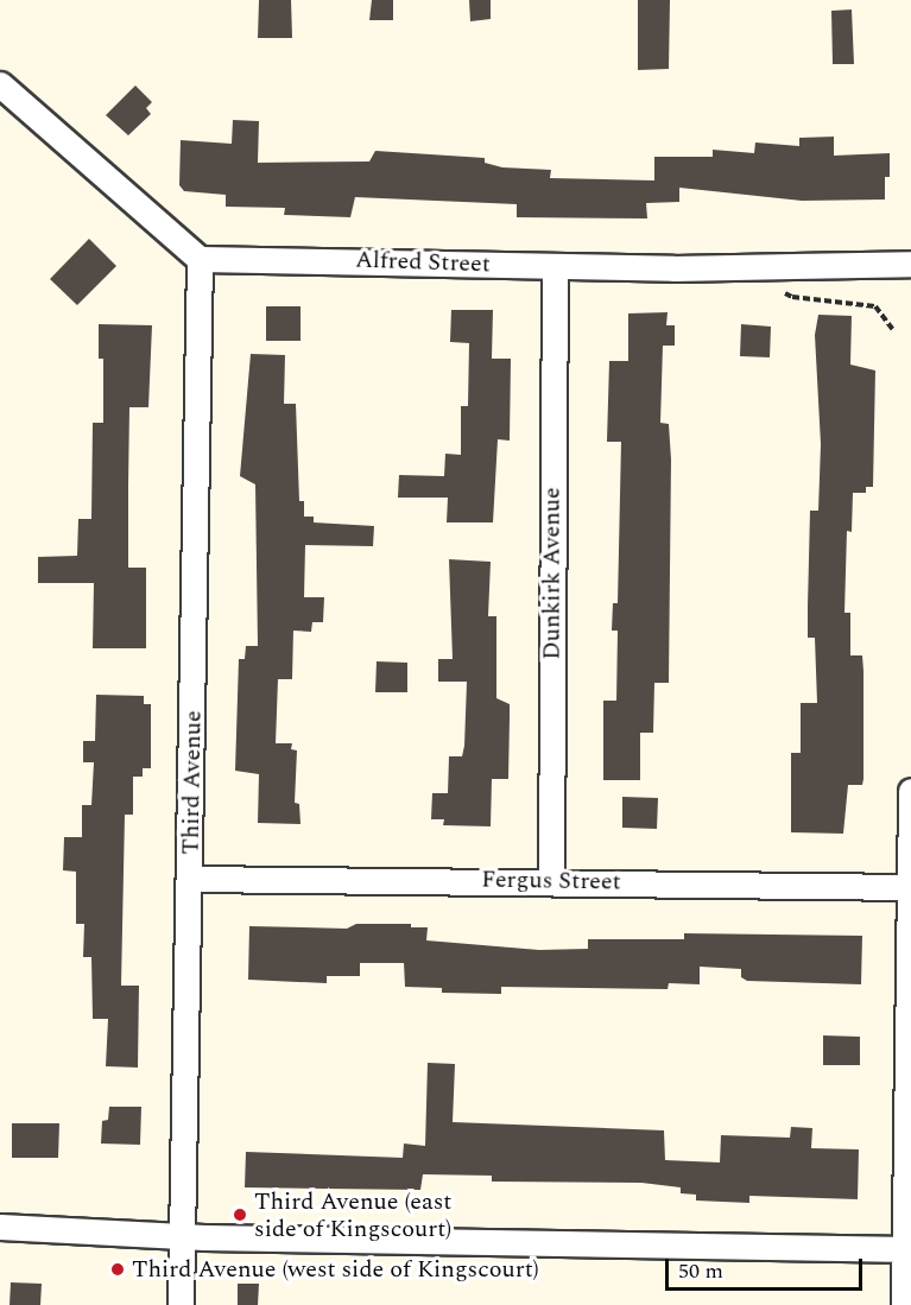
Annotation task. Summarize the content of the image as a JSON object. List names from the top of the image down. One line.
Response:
{"streets":{"street":["Alfred Street","Dunkirk Avenue","Third Avenue","Fergus Street"]},"crossings":[["Alfred Street","Dunkirk Avenue"],["Alfred Street","Third Avenue"],["Dunkirk Avenue","Fergus Street"],["Third Avenue","Fergus Street"]],"places":["Third Avenue (east side of Kingscourt)","Third Avenue (west side of Kingscourt)"],"scale_bar":"50 m"}
